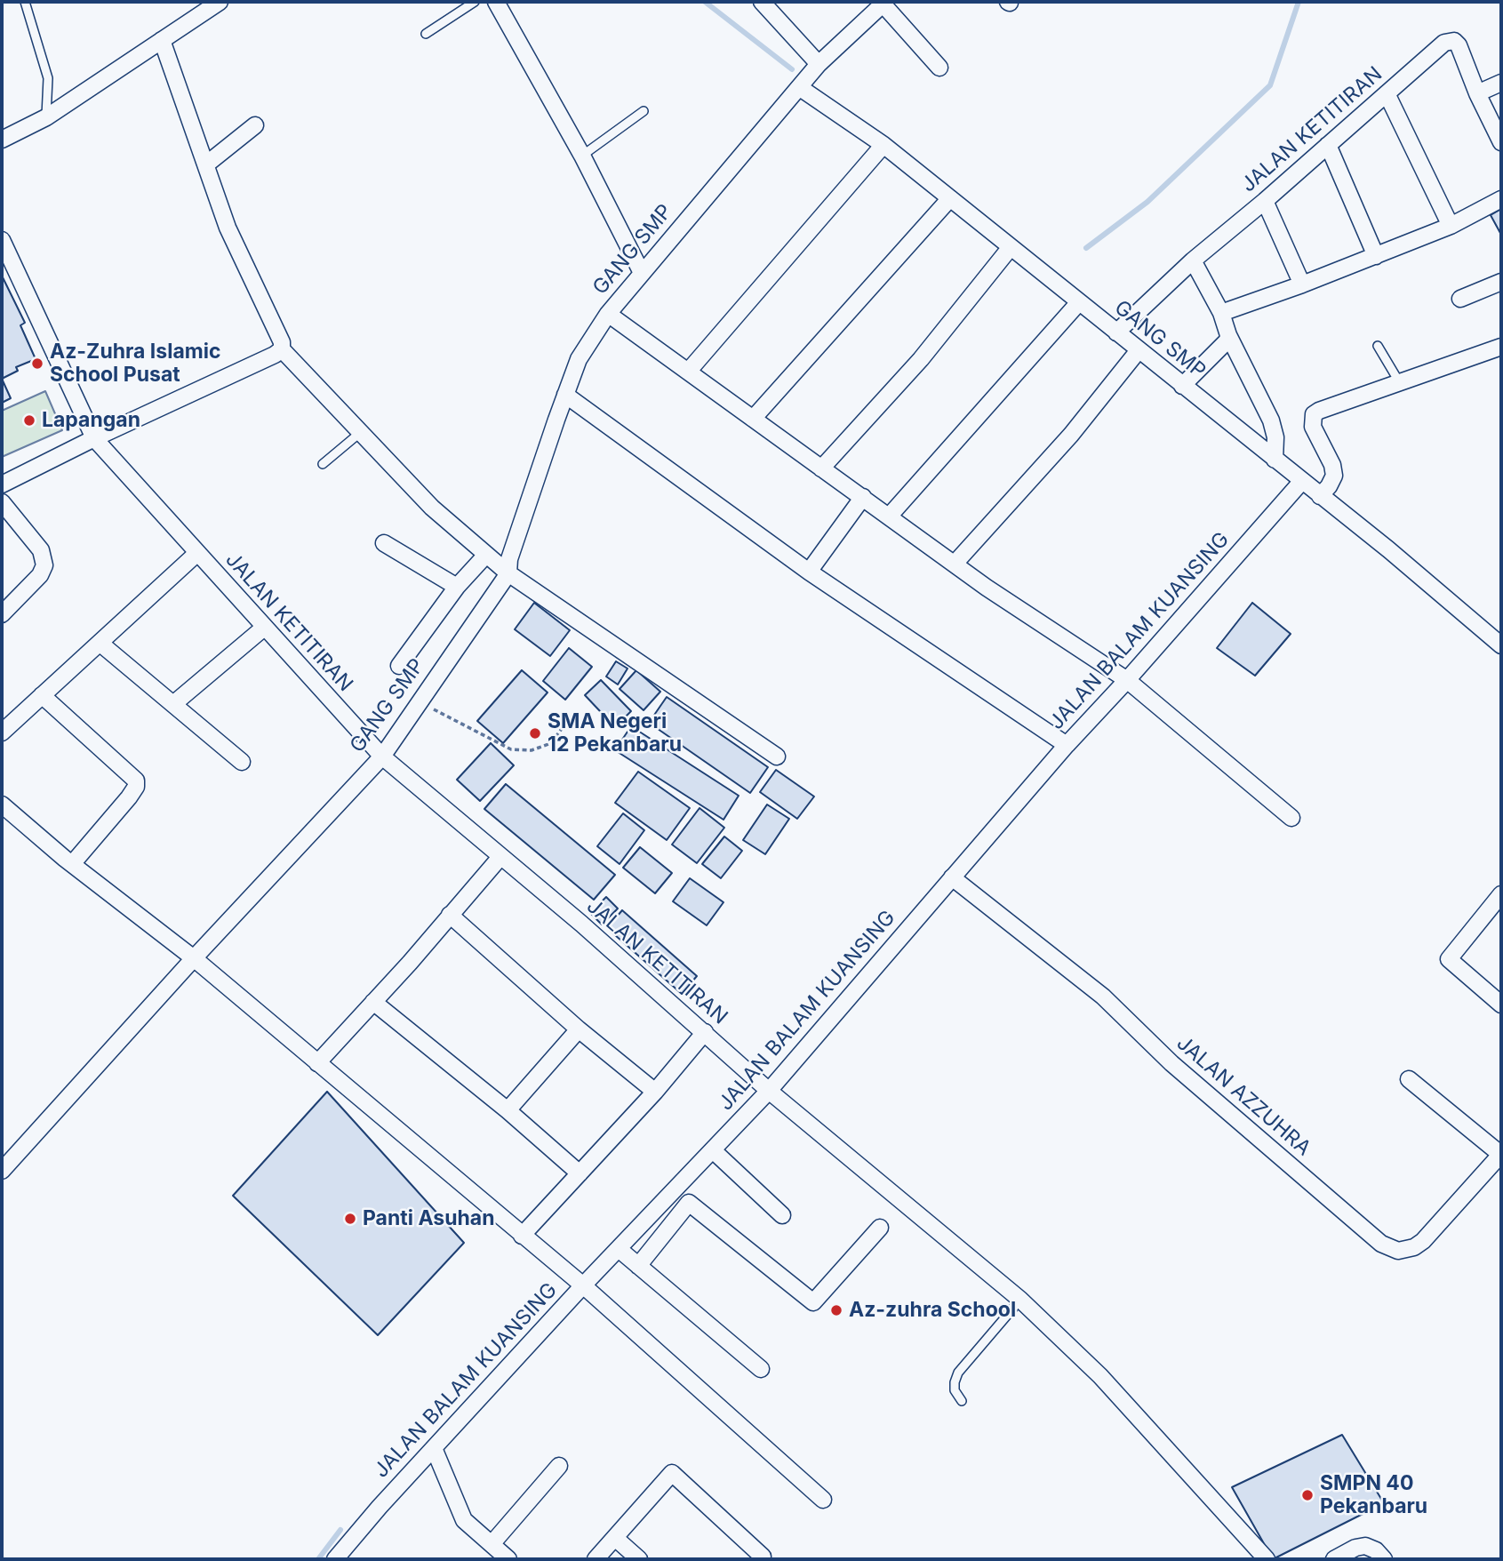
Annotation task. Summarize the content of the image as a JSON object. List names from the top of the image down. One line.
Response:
{"streets":{"street":["JALAN KETITIRAN","GANG SMP","JALAN BALAM KUANSING","JALAN AZZUHRA"]},"crossings":[["JALAN KETITIRAN","GANG SMP"],["JALAN KETITIRAN","JALAN BALAM KUANSING"],["GANG SMP","JALAN BALAM KUANSING"],["JALAN BALAM KUANSING","JALAN AZZUHRA"]],"places":["Az-Zuhra Islamic School Pusat","Lapangan","SMA Negeri 12 Pekanbaru","Panti Asuhan","Az-zuhra School","SMPN 40 Pekanbaru"]}
